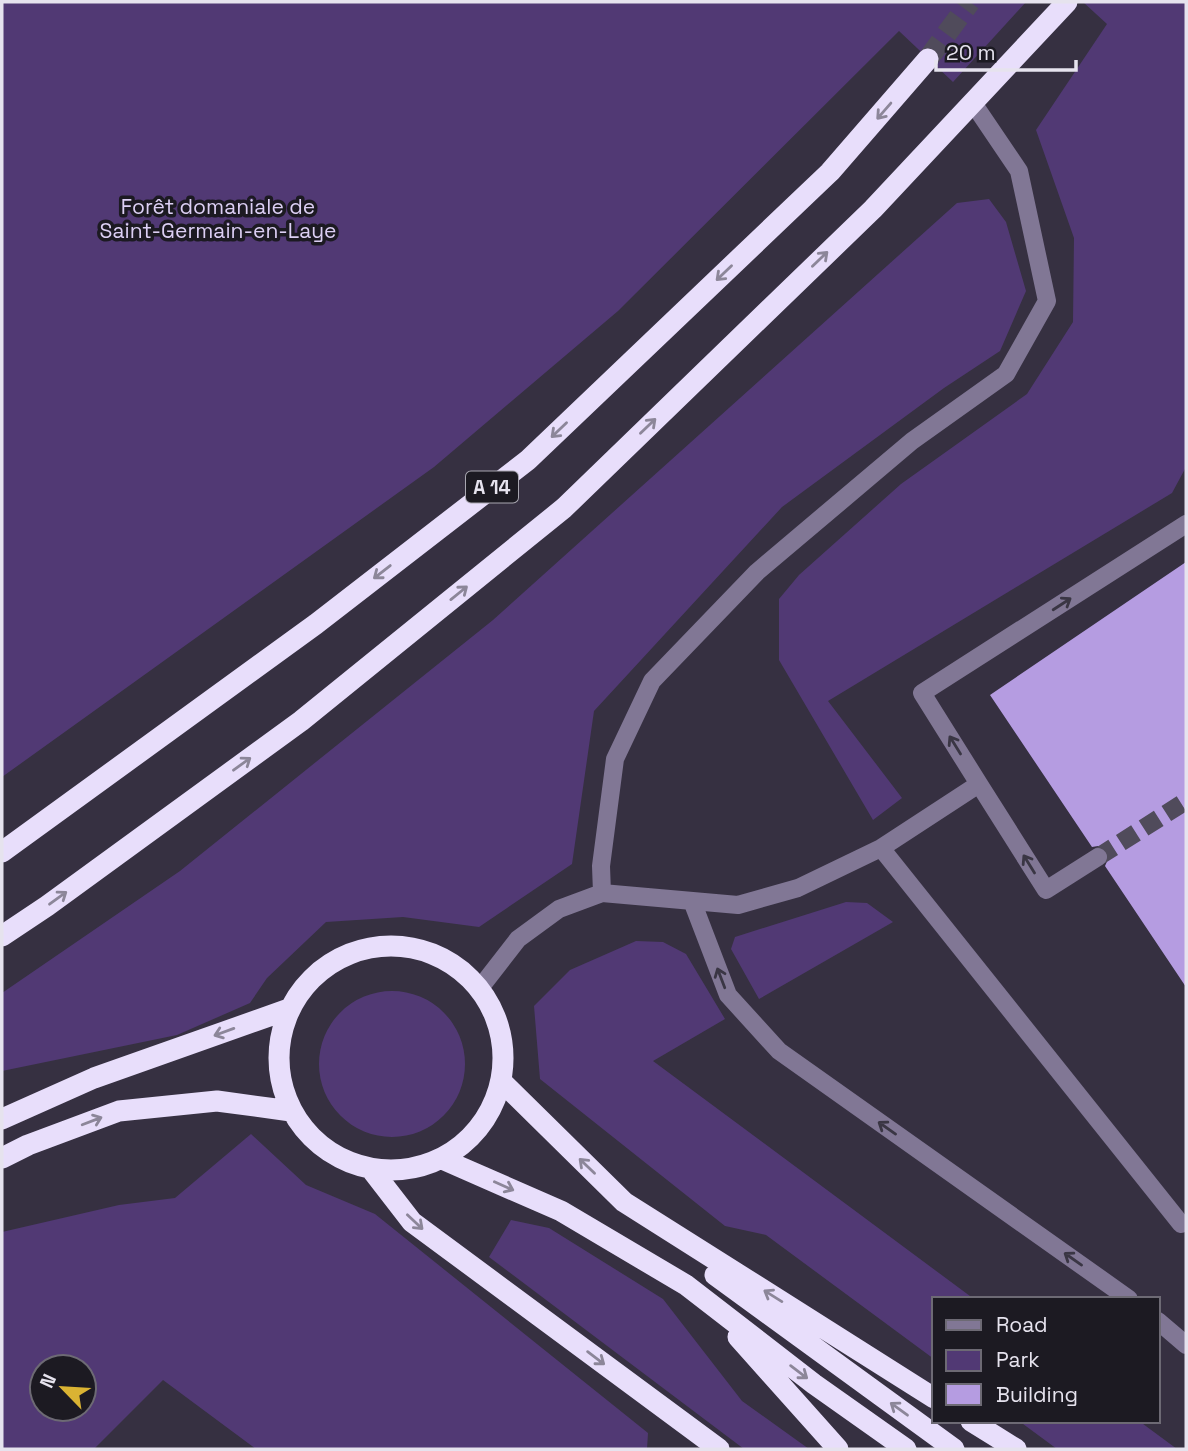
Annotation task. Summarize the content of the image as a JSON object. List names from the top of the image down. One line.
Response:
{"streets":{"highway":["A 14"]},"parks":["Forêt domaniale de Saint-Germain-en-Laye"],"legend":["Road","Park","Building"],"scale_bar":"20 m","north":"top left"}
